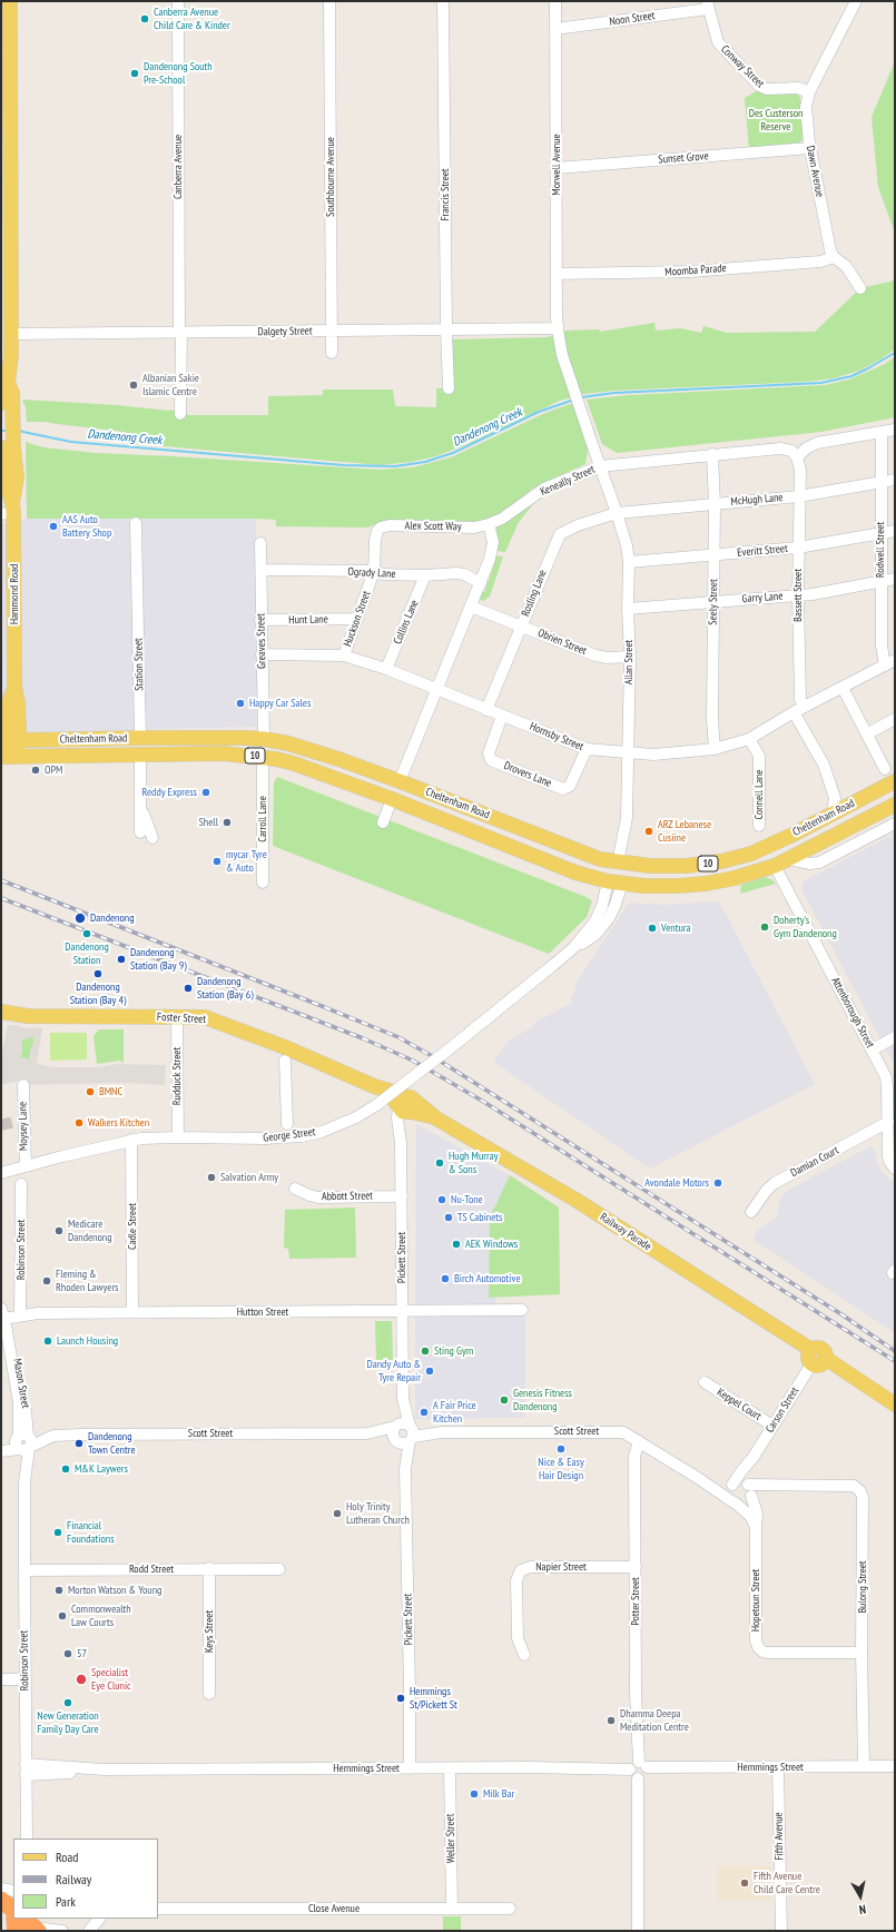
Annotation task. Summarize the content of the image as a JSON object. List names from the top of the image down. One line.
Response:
{"streets":{"main road":["Hammond Road","Station Street","Cheltenham Road","10","Foster Street","Railway Parade"],"street":["Noon Street","Conway Street","Sunset Grove","Morwell Avenue","Canberra Avenue","Dawn Avenue","Southbourne Avenue","Francis Street","Moomba Parade","Dalgety Street","Keneally Street","McHugh Lane","Alex Scott Way","Rodwell Street","Everitt Street","Ogrady Lane","Rosling Lane","Bassett Street","Garry Lane","Seely Street","Huckson Street","Hunt Lane","Collins Lane","Greaves Street","Obrien Street","Allan Street","Hornsby Street","Drovers Lane","Connell Lane","Carroll Lane","Attenborough Street","Rudduck Street","Moysey Lane","George Street","Damian Court","Abbott Street","Cadle Street","Robinson Street","Pickett Street","Hutton Street","Mason Street","Keppel Court","Carson Street","Scott Street","Napier Street","Rodd Street","Bulong Street","Hopetoun Street","Potter Street","Keys Street","Hemmings Street","Fifth Avenue","Weller Street","Close Avenue"]},"crossings":[["Noon Street","Conway Street"],["Noon Street","Morwell Avenue"],["Conway Street","Dawn Avenue"],["Sunset Grove","Morwell Avenue"],["Sunset Grove","Dawn Avenue"],["Morwell Avenue","Moomba Parade"],["Morwell Avenue","Dalgety Street"],["Morwell Avenue","Allan Street"],["Canberra Avenue","Dalgety Street"],["Dawn Avenue","Moomba Parade"],["Southbourne Avenue","Dalgety Street"],["Francis Street","Dalgety Street"],["Dalgety Street","Hammond Road"],["Keneally Street","Alex Scott Way"],["Keneally Street","Bassett Street"],["Keneally Street","Seely Street"],["Keneally Street","Allan Street"],["McHugh Lane","Rodwell Street"],["McHugh Lane","Rosling Lane"],["McHugh Lane","Bassett Street"],["McHugh Lane","Seely Street"],["McHugh Lane","Allan Street"],["Alex Scott Way","Huckson Street"],["Rodwell Street","Everitt Street"],["Rodwell Street","Garry Lane"],["Rodwell Street","Hornsby Street"],["Everitt Street","Bassett Street"],["Everitt Street","Seely Street"],["Everitt Street","Allan Street"],["Ogrady Lane","Huckson Street"],["Ogrady Lane","Collins Lane"],["Ogrady Lane","Greaves Street"],["Rosling Lane","Obrien Street"],["Rosling Lane","Allan Street"],["Rosling Lane","Hornsby Street"],["Hammond Road","Cheltenham Road"],["Bassett Street","Garry Lane"],["Bassett Street","Hornsby Street"],["Garry Lane","Seely Street"],["Garry Lane","Allan Street"],["Seely Street","Hornsby Street"],["Huckson Street","Hunt Lane"],["Huckson Street","Hornsby Street"],["Hunt Lane","Greaves Street"],["Collins Lane","Hornsby Street"],["Greaves Street","Hornsby Street"],["Greaves Street","Cheltenham Road"],["Obrien Street","Allan Street"],["Allan Street","Hornsby Street"],["Allan Street","Cheltenham Road"],["Station Street","Cheltenham Road"],["Hornsby Street","Drovers Lane"],["Hornsby Street","Connell Lane"],["Cheltenham Road","Carroll Lane"],["Cheltenham Road","Attenborough Street"],["Cheltenham Road","George Street"],["Attenborough Street","Damian Court"],["Foster Street","Rudduck Street"],["Foster Street","Railway Parade"],["Foster Street","Pickett Street"],["Rudduck Street","George Street"],["Moysey Lane","George Street"],["George Street","Cadle Street"],["Abbott Street","Pickett Street"],["Cadle Street","Hutton Street"],["Railway Parade","Pickett Street"],["Railway Parade","Carson Street"],["Robinson Street","Hutton Street"],["Robinson Street","Mason Street"],["Robinson Street","Scott Street"],["Robinson Street","Rodd Street"],["Robinson Street","Hemmings Street"],["Pickett Street","Hutton Street"],["Pickett Street","Scott Street"],["Pickett Street","Hemmings Street"],["Hutton Street","Mason Street"],["Mason Street","Scott Street"],["Keppel Court","Carson Street"],["Carson Street","Scott Street"],["Carson Street","Bulong Street"],["Carson Street","Hopetoun Street"],["Scott Street","Bulong Street"],["Scott Street","Hopetoun Street"],["Scott Street","Potter Street"],["Napier Street","Potter Street"],["Rodd Street","Keys Street"],["Bulong Street","Hopetoun Street"],["Bulong Street","Hemmings Street"],["Potter Street","Hemmings Street"],["Hemmings Street","Fifth Avenue"],["Hemmings Street","Weller Street"],["Weller Street","Close Avenue"]],"water":["Dandenong Creek"],"parks":["Des Custerson Reserve"],"places":["Canberra Avenue Child Care & Kinder","Dandenong South Pre-School","Albanian Sakie Islamic Centre","AAS Auto Battery Shop","Happy Car Sales","OPM","Reddy Express","Shell","ARZ Lebanese Cusiine","mycar Tyre & Auto","Dandenong","Doherty's Gym Dandenong","Ventura","Dandenong Station","Dandenong Station (Bay 9)","Dandenong Station (Bay 4)","Dandenong Station (Bay 6)","BMNC","Walkers Kitchen","Hugh Murray & Sons","Salvation Army","Avondale Motors","Nu-Tone","TS Cabinets","Medicare Dandenong","AEK Windows","Birch Automotive","Fleming & Rhoden Lawyers","Launch Housing","Sting Gym","Dandy Auto & Tyre Repair","Genesis Fitness Dandenong","A Fair Price Kitchen","Dandenong Town Centre","Nice & Easy Hair Design","M&K Laywers","Holy Trinity Lutheran Church","Financial Foundations","Morton Watson & Young","Commonwealth Law Courts","57","Specialist Eye Clunic","Hemmings St/Pickett St","New Generation Family Day Care","Dhamma Deepa Meditation Centre","Milk Bar","Fifth Avenue Child Care Centre"],"legend":["Road","Railway","Park"],"north":"bottom"}
